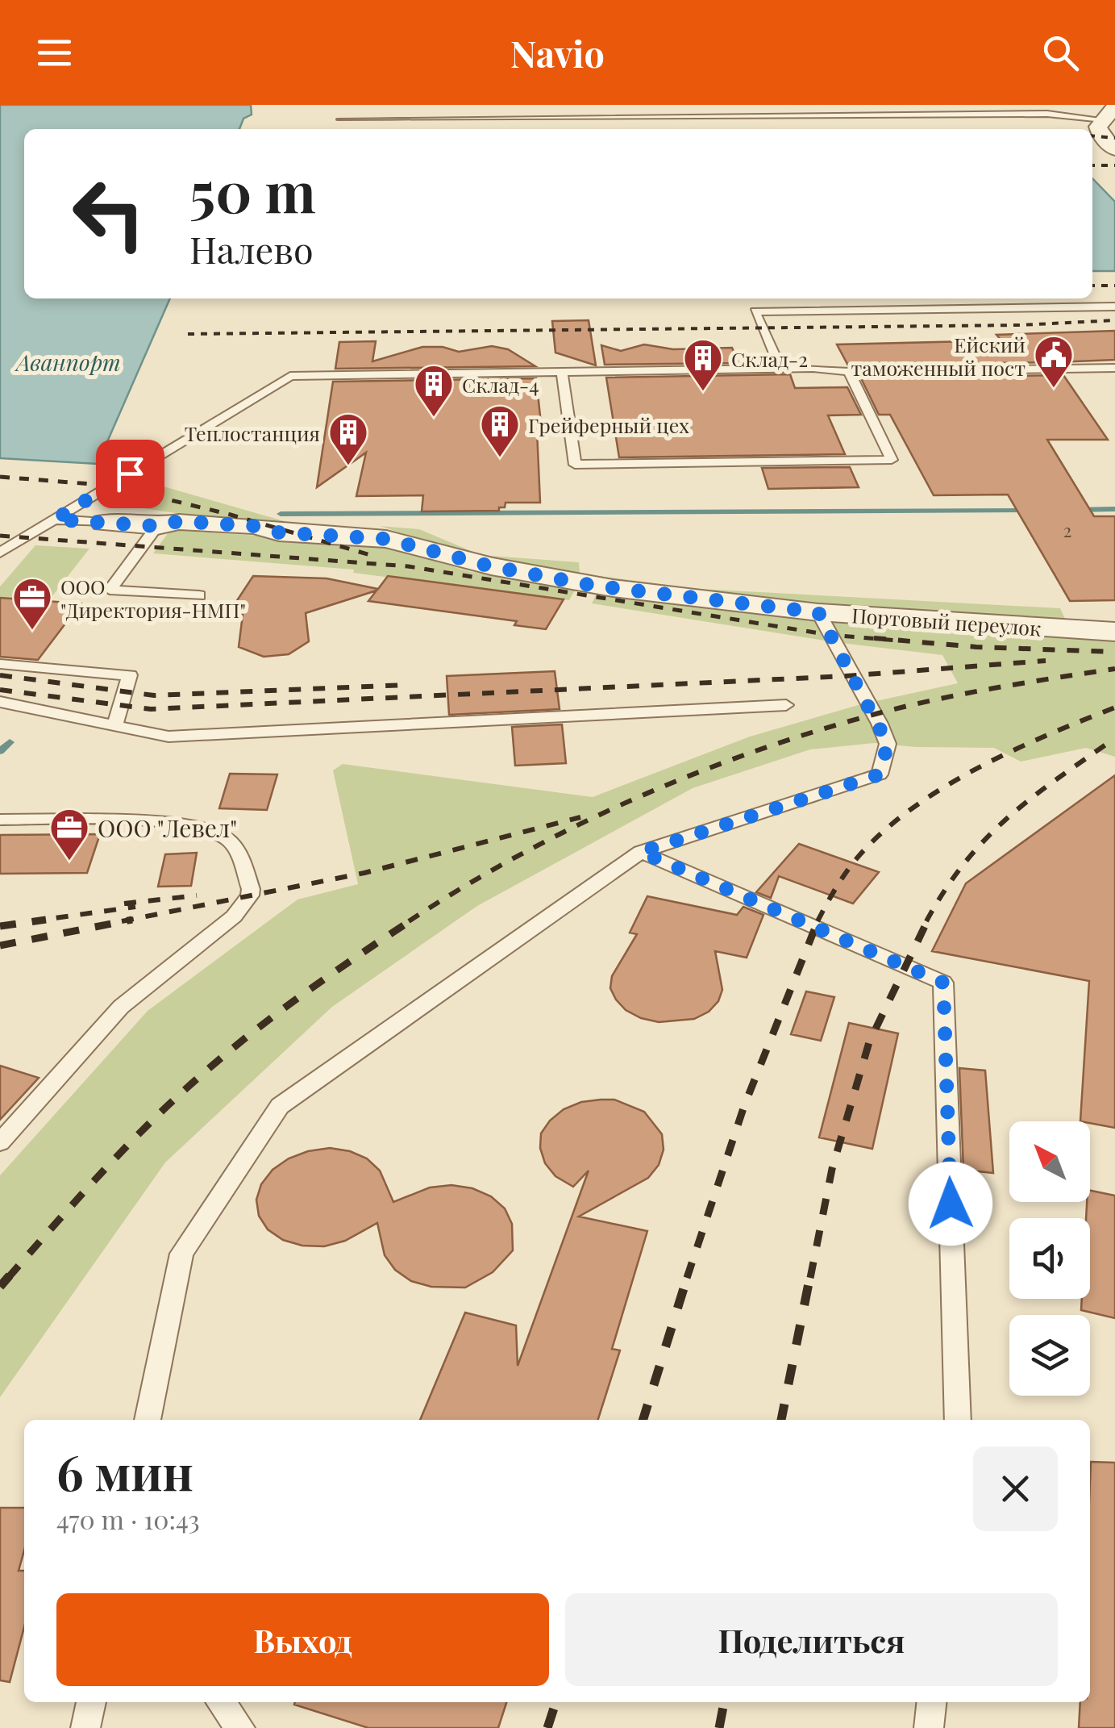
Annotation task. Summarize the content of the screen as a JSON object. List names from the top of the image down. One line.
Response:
{"streets":{"street":["Портовый переулок"]},"water":["Аванпорт"],"places":{"public building":["Ейский таможенный пост"],"building":["Склад-2","Склад-4","Грейферный цех","Теплостанция"],"office":["ООО \"Директория-НМП\"","ООО \"Левел\""]},"house_numbers":["2"],"north":"top left","page":{"header":"Navio","turn":["50 m","Налево"],"heading":["6 мин","470 m · 10:43"],"buttons":["Выход","Поделиться"]}}
